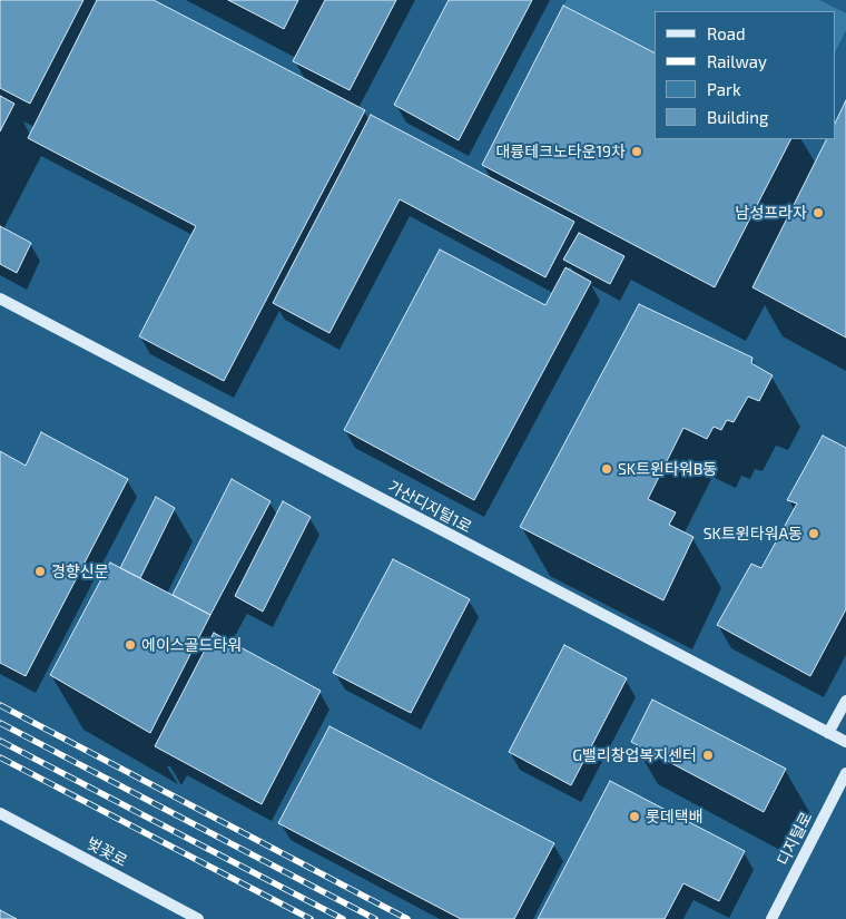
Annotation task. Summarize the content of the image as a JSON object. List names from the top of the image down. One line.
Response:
{"streets":{"street":["가산디지털1로","디지털로","벚꽃로"]},"places":["대륭테크노타운19차","남성프라자","SK트윈타워B동","SK트윈타워A동","경향신문","에이스골드타워","G밸리창업복지센터","롯데택배"],"legend":["Road","Railway","Park","Building"]}
